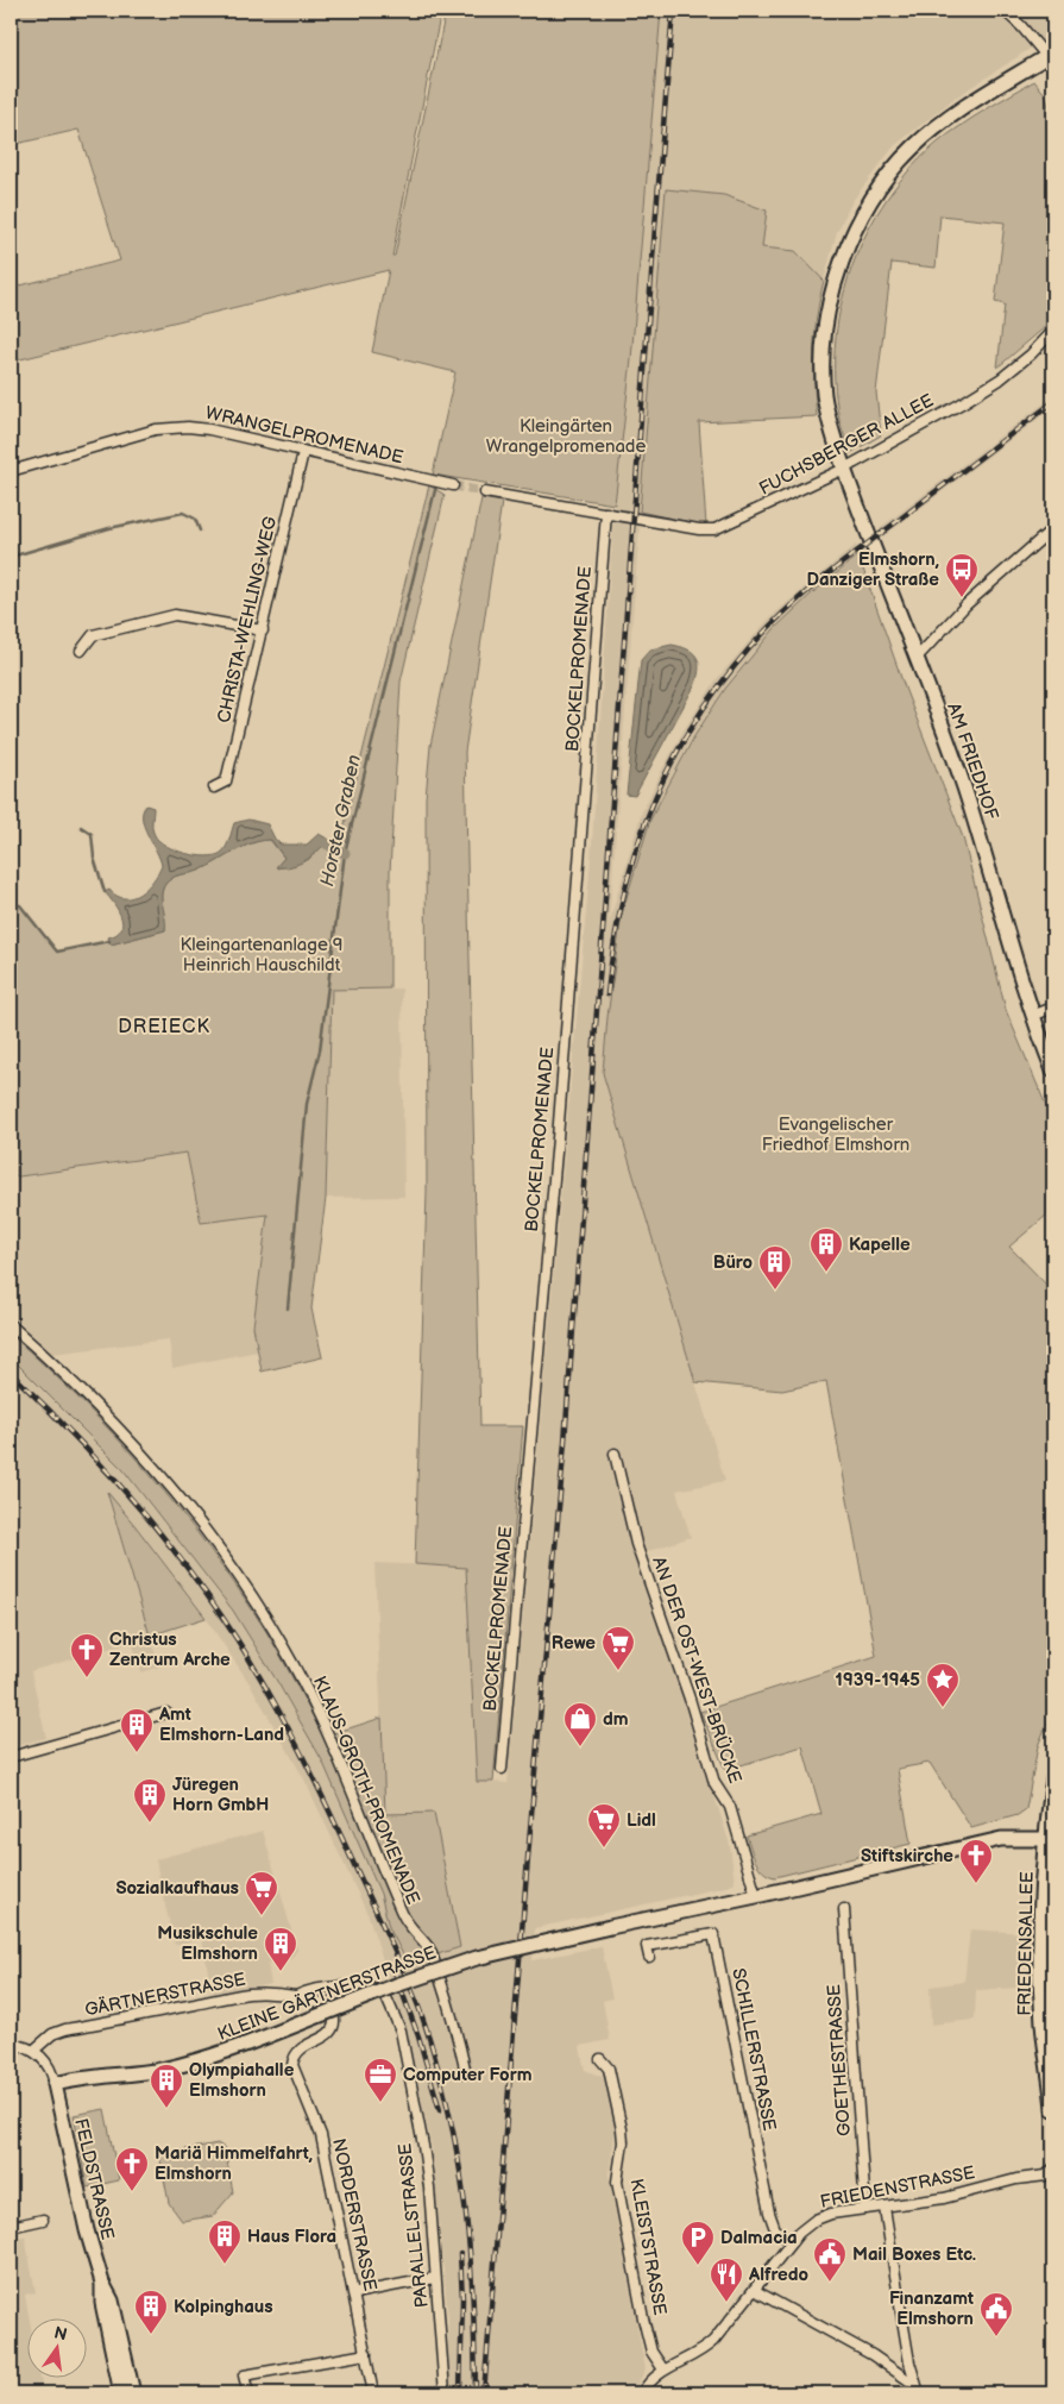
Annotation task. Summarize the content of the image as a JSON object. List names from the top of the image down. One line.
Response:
{"streets":{"main road":["AM FRIEDHOF","FRIEDENSALLEE","KLEINE GÄRTNERSTRASSE","FELDSTRASSE"],"street":["WRANGELPROMENADE","FUCHSBERGER ALLEE","CHRISTA-WEHLING-WEG","BOCKELPROMENADE","AN DER OST-WEST-BRÜCKE","KLAUS-GROTH-PROMENADE","GÄRTNERSTRASSE","SCHILLERSTRASSE","GOETHESTRASSE","FRIEDENSTRASSE","NORDERSTRASSE","PARALLELSTRASSE","KLEISTSTRASSE"]},"crossings":[["WRANGELPROMENADE","CHRISTA-WEHLING-WEG"],["FUCHSBERGER ALLEE","BOCKELPROMENADE"],["FUCHSBERGER ALLEE","AM FRIEDHOF"],["AN DER OST-WEST-BRÜCKE","KLEINE GÄRTNERSTRASSE"],["KLEINE GÄRTNERSTRASSE","FELDSTRASSE"],["GÄRTNERSTRASSE","PARALLELSTRASSE"],["SCHILLERSTRASSE","FRIEDENSTRASSE"],["GOETHESTRASSE","FRIEDENSTRASSE"],["FRIEDENSTRASSE","KLEISTSTRASSE"]],"districts":["DREIECK"],"water":["Horster Graben"],"parks":["Kleingärten Wrangelpromenade","Kleingartenanlage 9 Heinrich Hauschildt","Evangelischer Friedhof Elmshorn"],"places":{"bus stop":["Elmshorn, Danziger Straße"],"building":["Kapelle","Büro","Amt Elmshorn-Land","Jüregen Horn GmbH","Musikschule Elmshorn","Olympiahalle Elmshorn","Haus Flora","Kolpinghaus"],"supermarket":["Rewe","Lidl","Sozialkaufhaus"],"church":["Christus Zentrum Arche","Stiftskirche","Mariä Himmelfahrt, Elmshorn"],"place":["1939-1945"],"shop":["dm"],"office":["Computer Form"],"parking":["Dalmacia"],"public building":["Mail Boxes Etc.","Finanzamt Elmshorn"],"restaurant":["Alfredo"]},"north":"top"}
